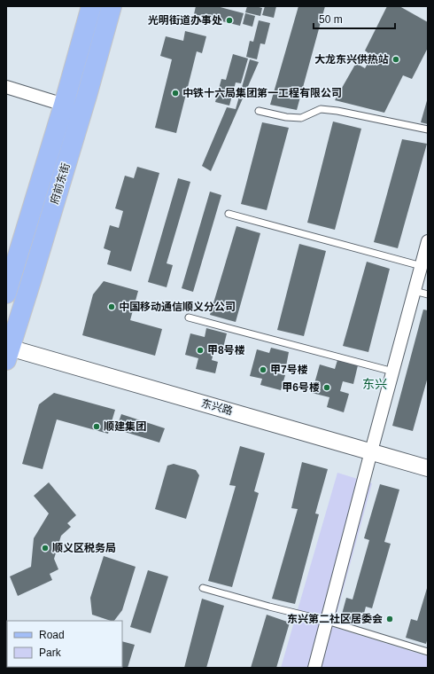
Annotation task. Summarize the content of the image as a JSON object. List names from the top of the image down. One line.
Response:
{"streets":{"main road":["府前东街"],"street":["东兴路"]},"crossings":[["府前东街","东兴路"]],"districts":["东兴"],"places":["光明街道办事处","大龙东兴供热站","中铁十六局集团第一工程有限公司","中国移动通信顺义分公司","甲8号楼","甲7号楼","甲6号楼","顺建集团","顺义区税务局","东兴第二社区居委会"],"legend":["Road","Park"],"scale_bar":"50 m"}
